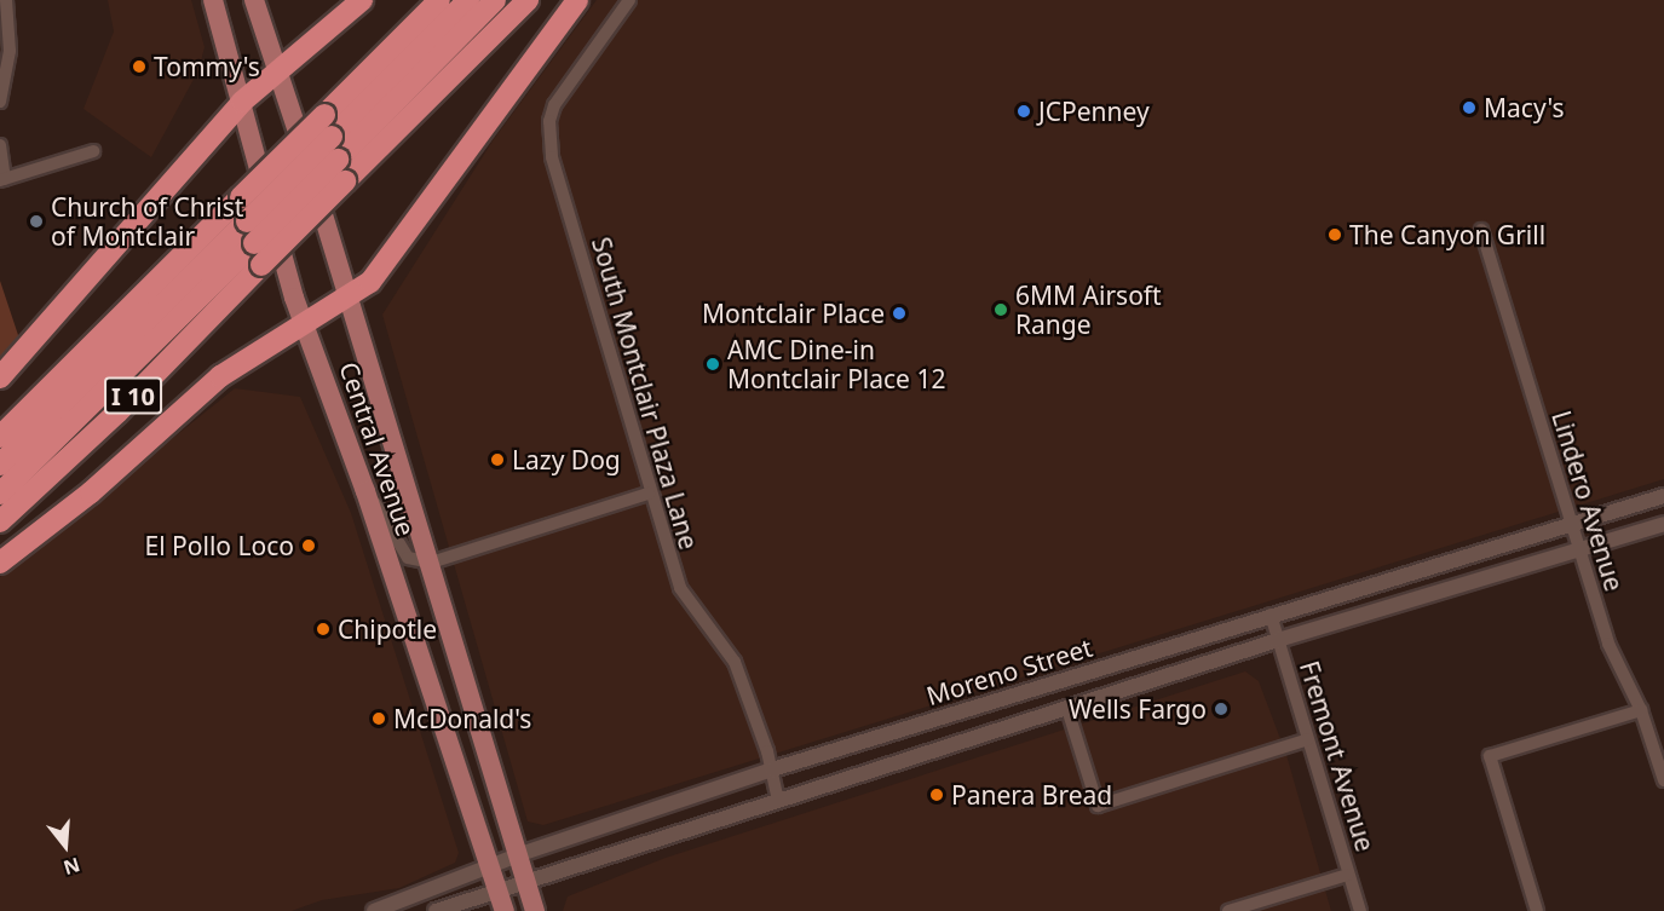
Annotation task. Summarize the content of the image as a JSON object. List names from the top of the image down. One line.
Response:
{"streets":{"highway":["I 10"],"main road":["Central Avenue"],"street":["South Montclair Plaza Lane","Lindero Avenue","Moreno Street","Fremont Avenue"]},"crossings":[["South Montclair Plaza Lane","Moreno Street"],["Central Avenue","Moreno Street"],["Lindero Avenue","Moreno Street"],["Moreno Street","Fremont Avenue"]],"places":["Tommy's","Macy's","JCPenney","Church of Christ of Montclair","The Canyon Grill","6MM Airsoft Range","Montclair Place","AMC Dine-in Montclair Place 12","Lazy Dog","El Pollo Loco","Chipotle","Wells Fargo","McDonald's","Panera Bread"],"north":"bottom"}
